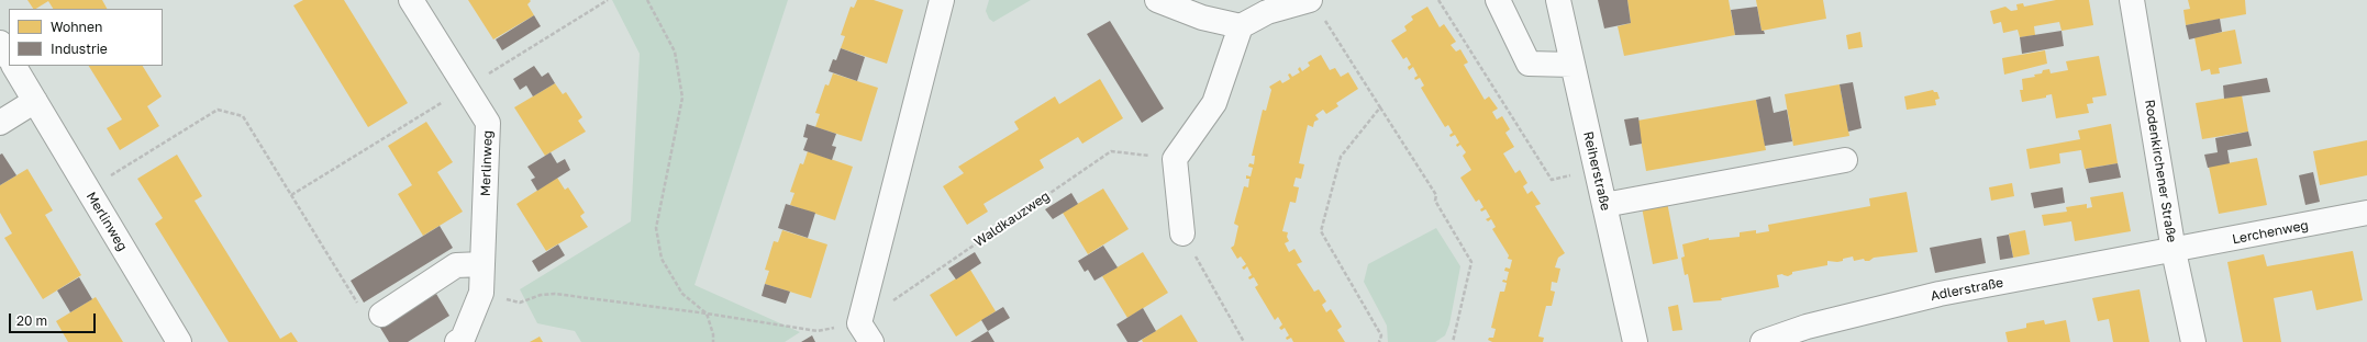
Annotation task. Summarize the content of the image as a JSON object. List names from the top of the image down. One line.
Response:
{"streets":{"street":["Merlinweg","Reiherstraße","Rodenkirchener Straße","Lerchenweg","Adlerstraße"],"path":["Waldkauzweg"]},"crossings":[["Rodenkirchener Straße","Lerchenweg"],["Rodenkirchener Straße","Adlerstraße"],["Lerchenweg","Adlerstraße"]],"legend":["Wohnen","Industrie"],"scale_bar":"20 m"}
